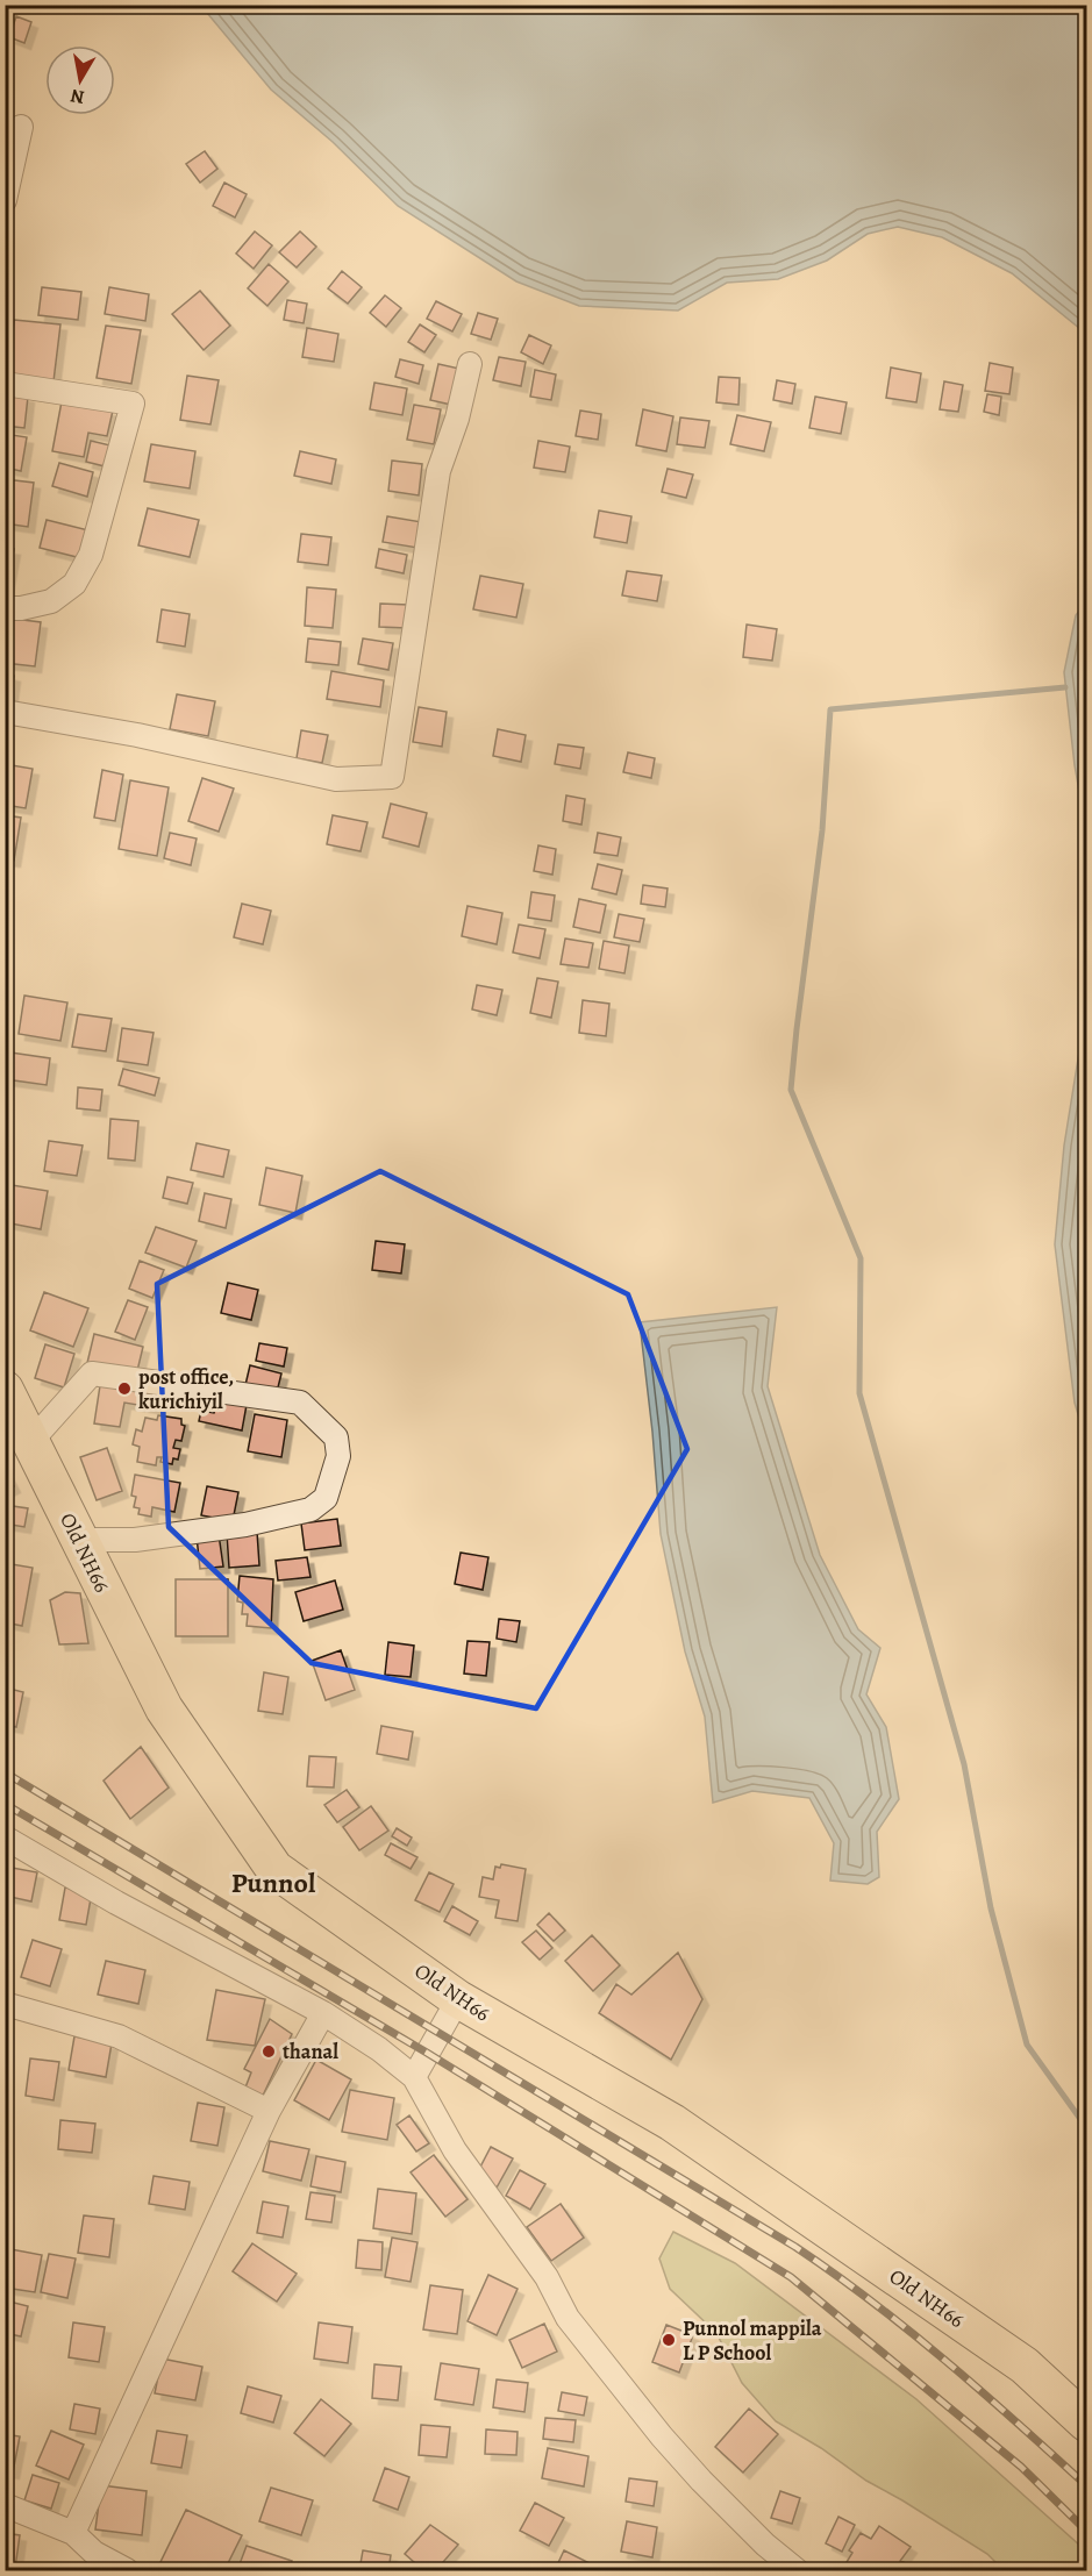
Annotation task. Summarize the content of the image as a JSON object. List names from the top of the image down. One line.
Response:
{"streets":{"main road":["Old NH66"]},"districts":["Punnol"],"places":["post office, kurichiyil","thanal","Punnol mappila L P School"],"north":"bottom"}
